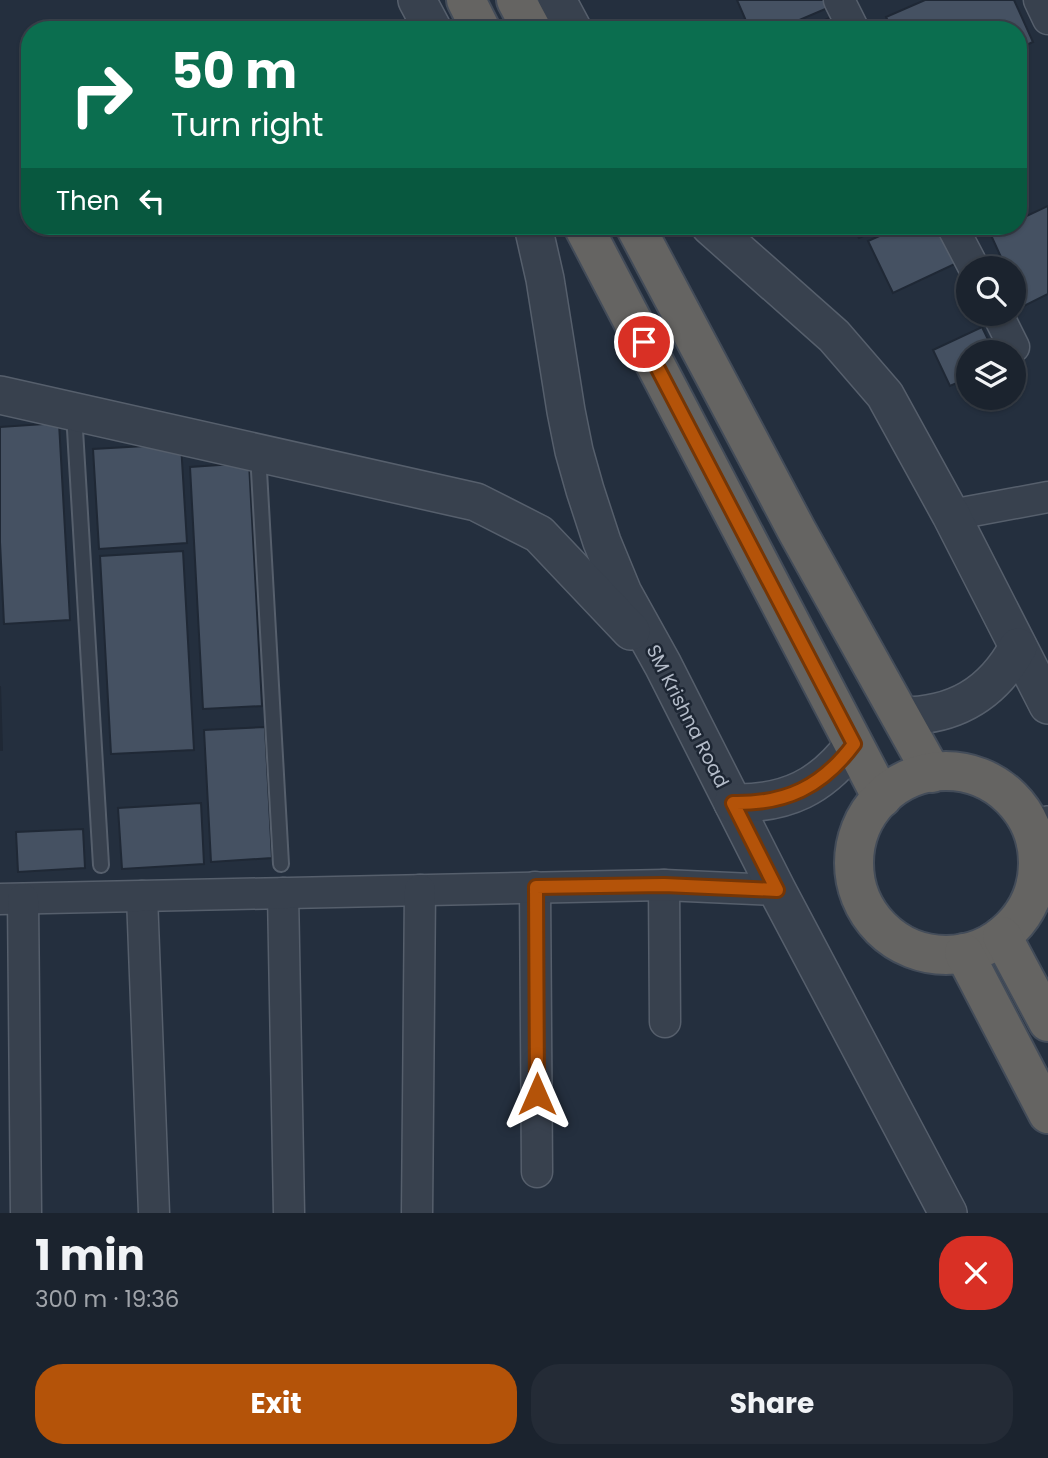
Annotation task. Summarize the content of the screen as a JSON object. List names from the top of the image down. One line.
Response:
{"streets":{"street":["SM Krishna Road"]},"page":{"turn":["50 m","Turn right"],"then":"Then","heading":["1 min","300 m · 19:36"],"buttons":["Exit","Share"]}}
